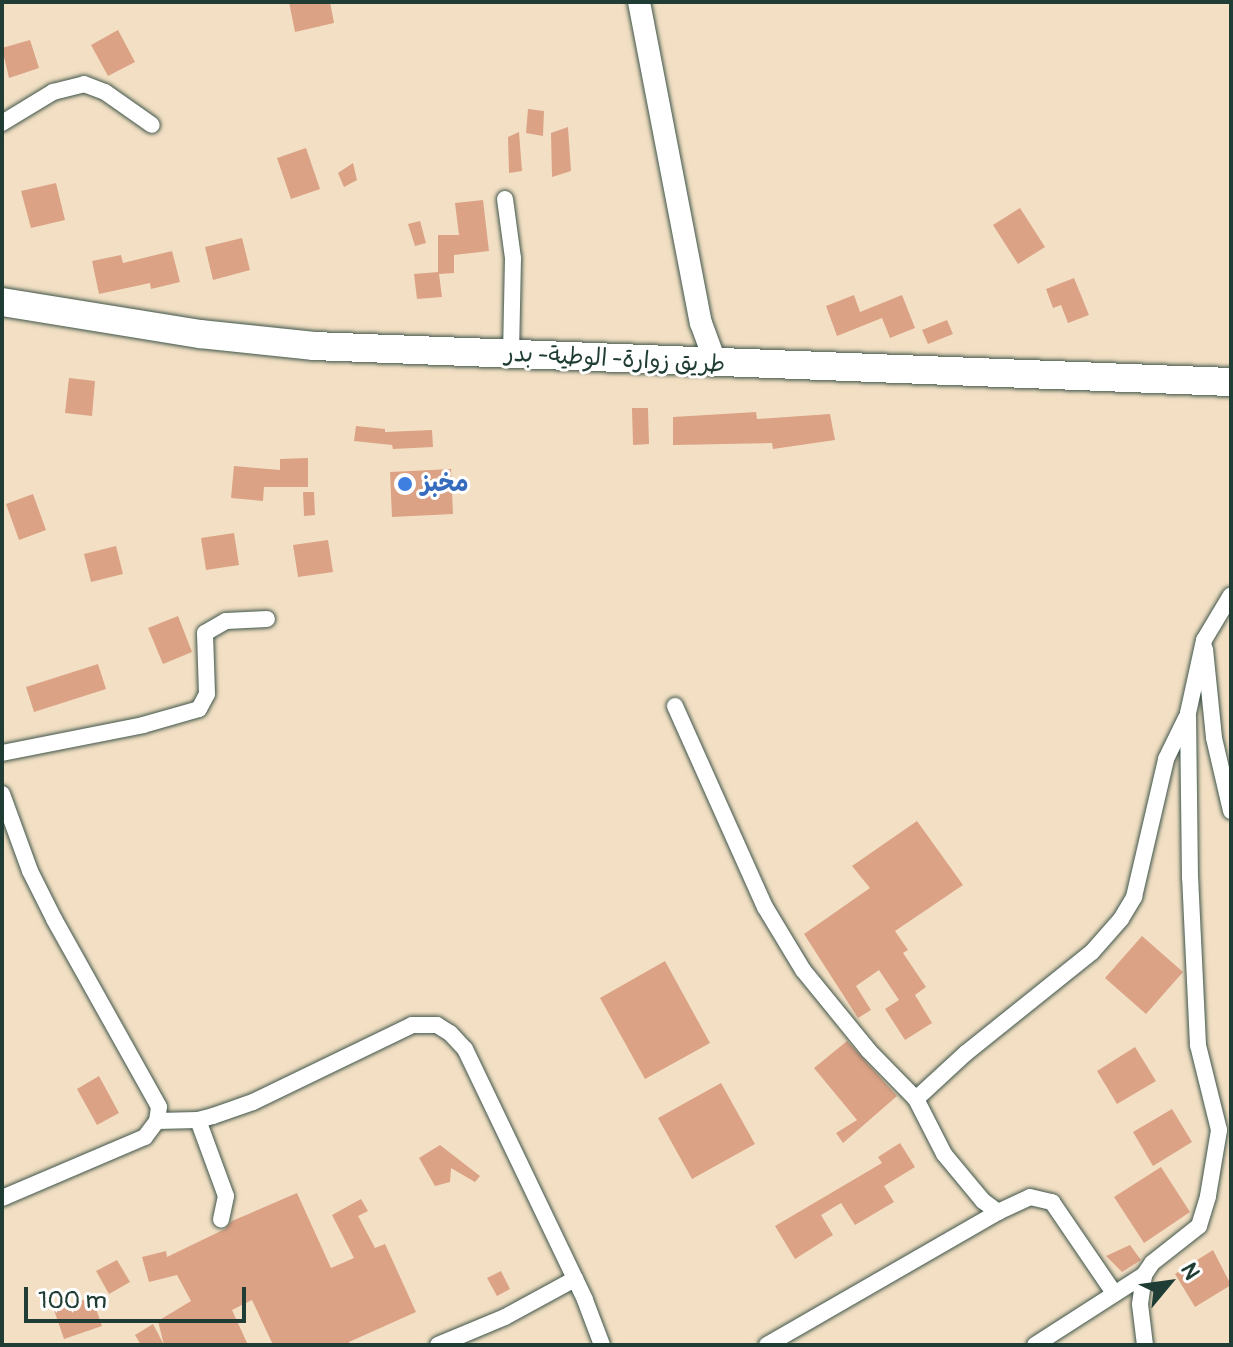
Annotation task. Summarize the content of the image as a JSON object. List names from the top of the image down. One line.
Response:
{"streets":{"highway":["طريق زوارة- الوطية- بدر"]},"places":["مخبز"],"scale_bar":"100 m","north":"top right"}
